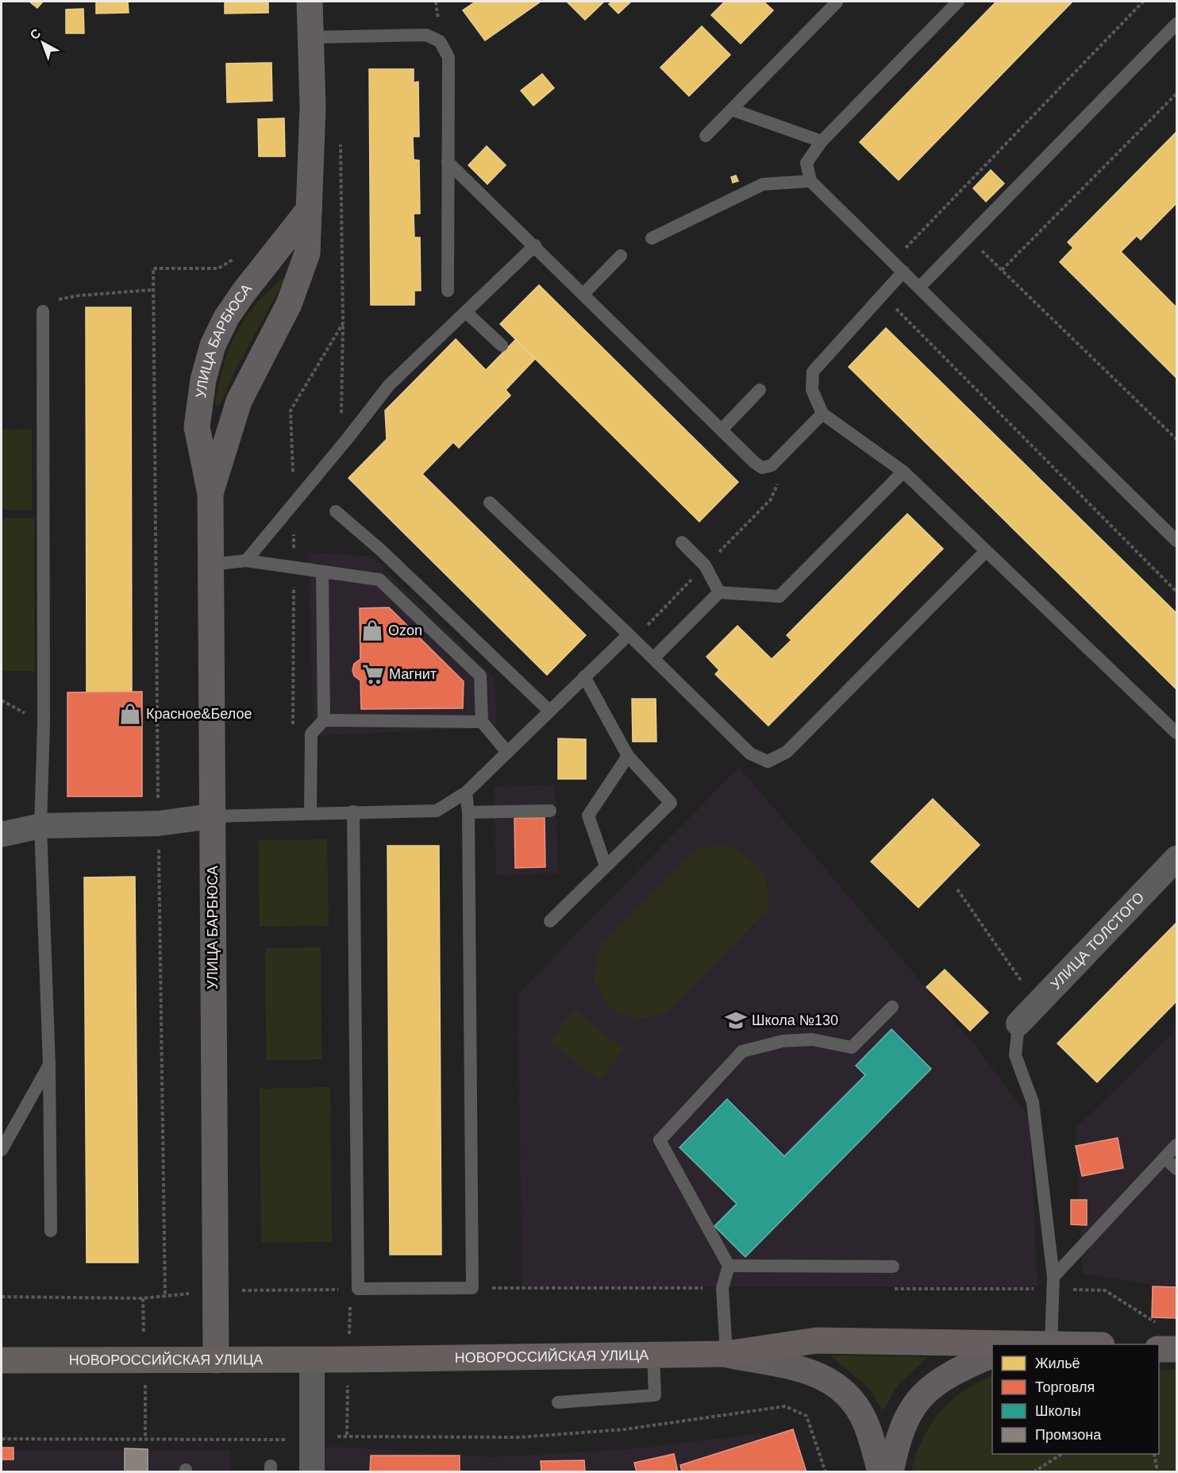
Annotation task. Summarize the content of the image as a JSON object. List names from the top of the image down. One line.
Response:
{"streets":{"main road":["НОВОРОССИЙСКАЯ УЛИЦА"],"street":["УЛИЦА БАРБЮСА","УЛИЦА ТОЛСТОГО"]},"crossings":[["УЛИЦА БАРБЮСА","НОВОРОССИЙСКАЯ УЛИЦА"]],"places":{"shop":["Ozon","Красное&Белое"],"supermarket":["Магнит"],"school or university":["Школа №130"]},"legend":["Жильё","Торговля","Школы","Промзона"],"north":"top left"}
